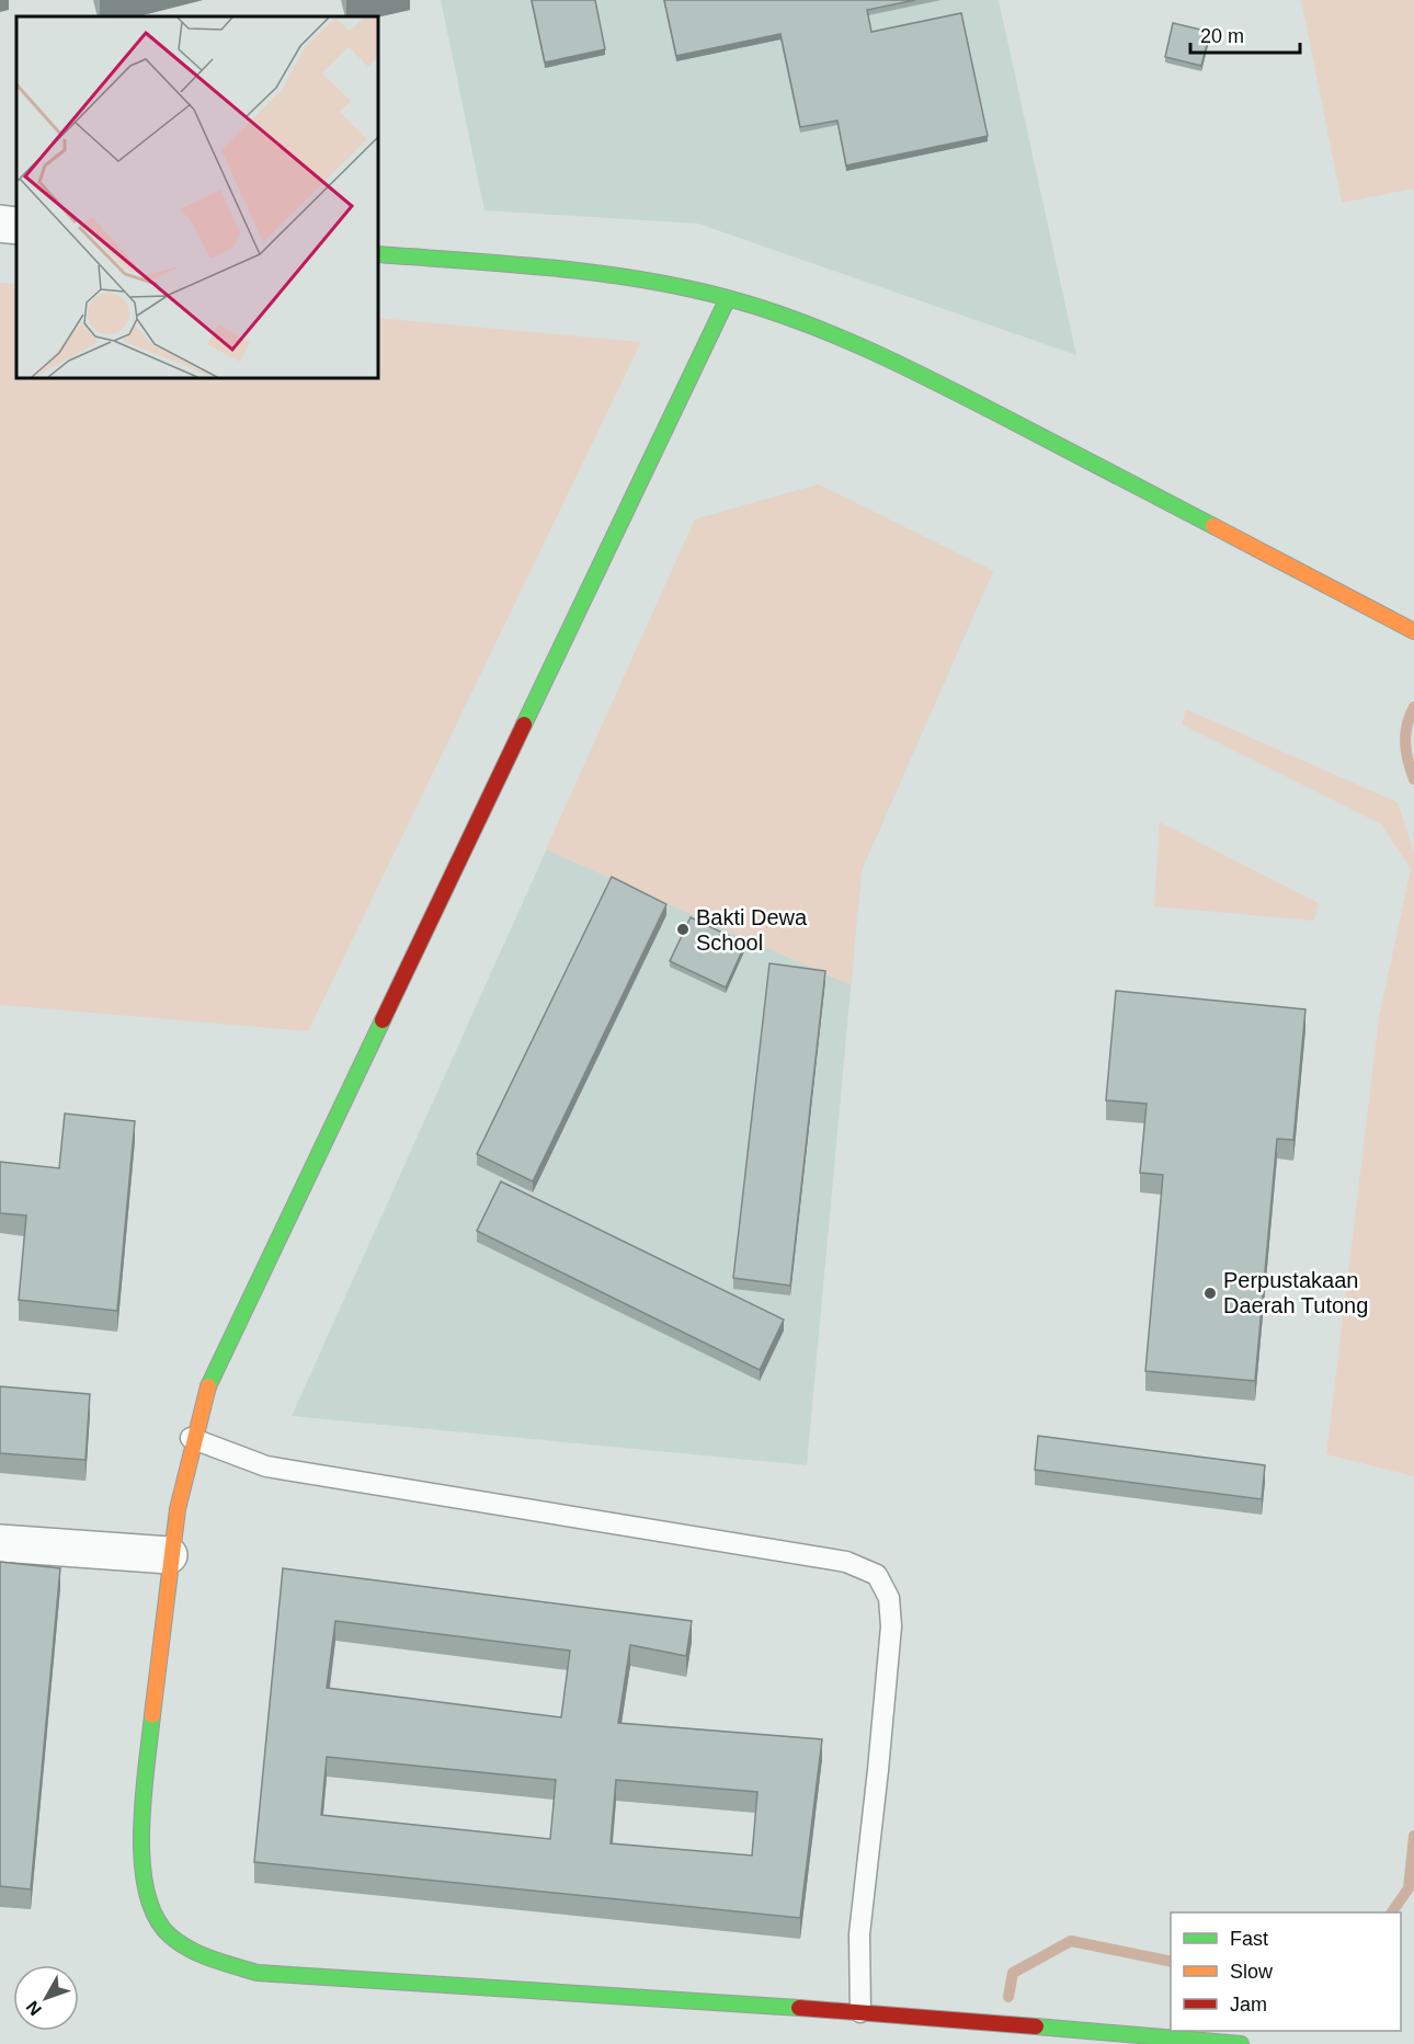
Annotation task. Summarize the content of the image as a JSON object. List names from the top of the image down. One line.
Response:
{"places":["Bakti Dewa School","Perpustakaan Daerah Tutong"],"legend":["Fast","Slow","Jam"],"scale_bar":"20 m","north":"bottom left"}
